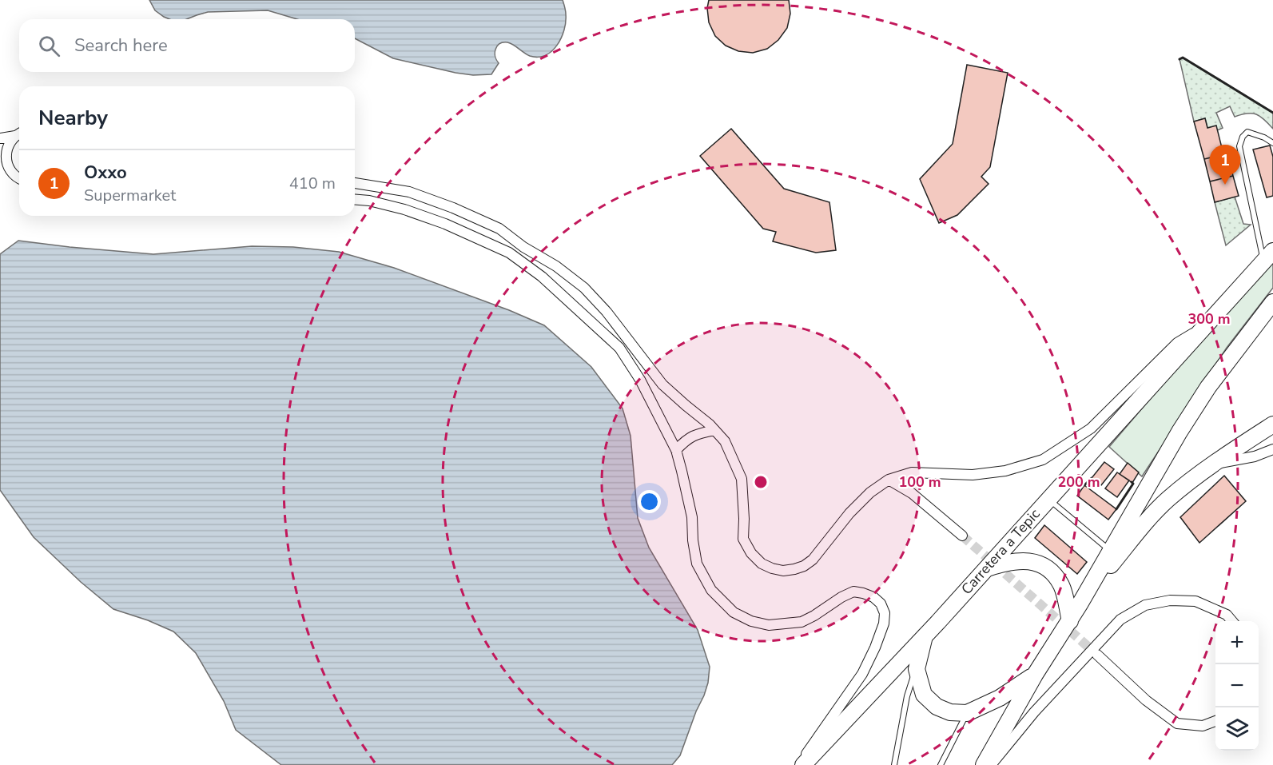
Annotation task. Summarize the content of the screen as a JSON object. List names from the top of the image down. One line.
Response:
{"streets":{"highway":["Carretera a Tepic"]},"page":{"search":"Search here","heading":"Nearby","pins":"1","list":[{"mark":"1","name":"Oxxo","note":"Supermarket","value":"410 m"}],"map_buttons":["+","−"]},"rings":["300 m","100 m","200 m"]}
